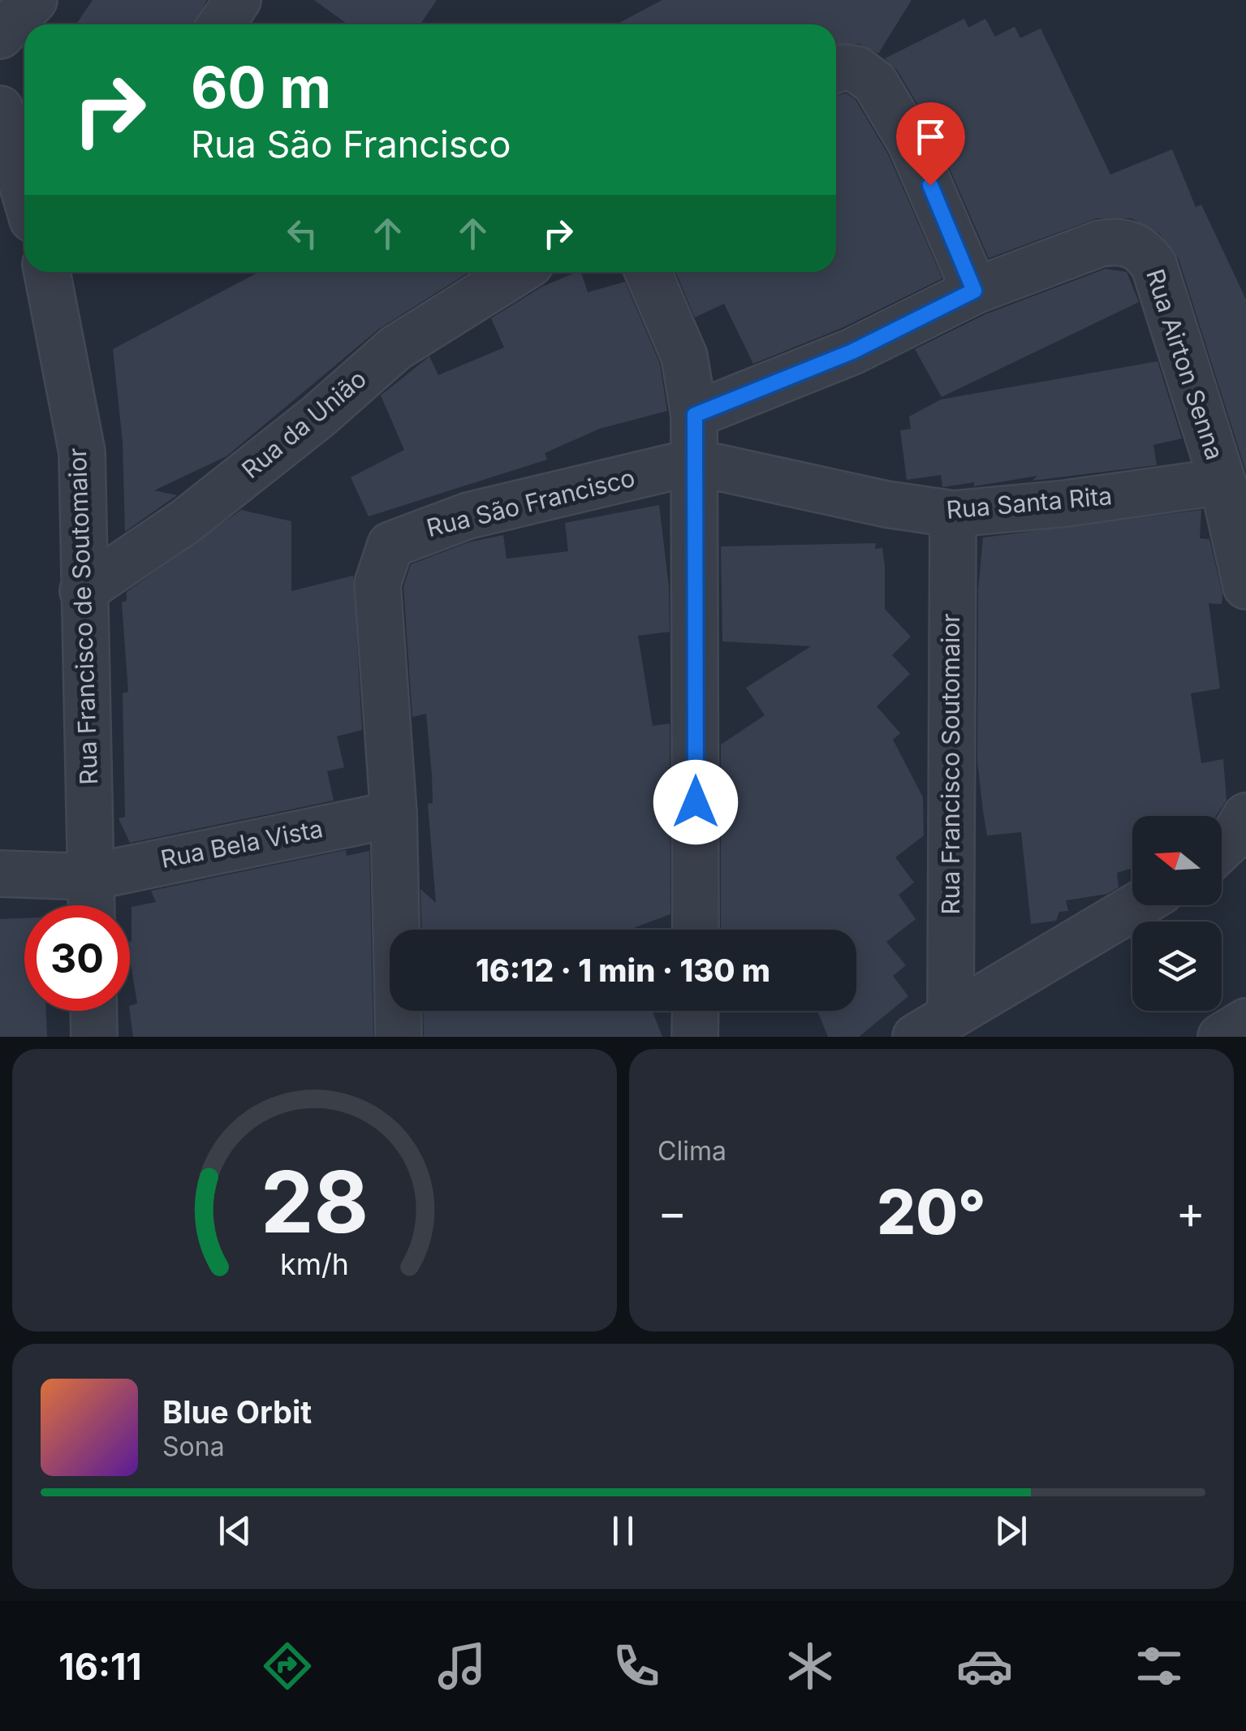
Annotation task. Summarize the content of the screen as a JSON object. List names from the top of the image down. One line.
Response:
{"streets":{"street":["Rua Airton Senna","Rua da União","Rua São Francisco","Rua Santa Rita","Rua Francisco de Soutomaior","Rua Francisco Soutomaior","Rua Bela Vista"]},"crossings":[["Rua Airton Senna","Rua Santa Rita"],["Rua da União","Rua Francisco de Soutomaior"],["Rua São Francisco","Rua Santa Rita"],["Rua São Francisco","Rua Bela Vista"],["Rua Santa Rita","Rua Francisco Soutomaior"],["Rua Francisco de Soutomaior","Rua Bela Vista"]],"north":"left","page":{"turn":["60 m","Rua São Francisco"],"limit":"30","trip":"16:12 · 1 min · 130 m","tile":"Clima","heat":["−","20°","+"],"song":["Blue Orbit","Sona"],"tabs":"16:11","gauge":["28","km/h"]}}
